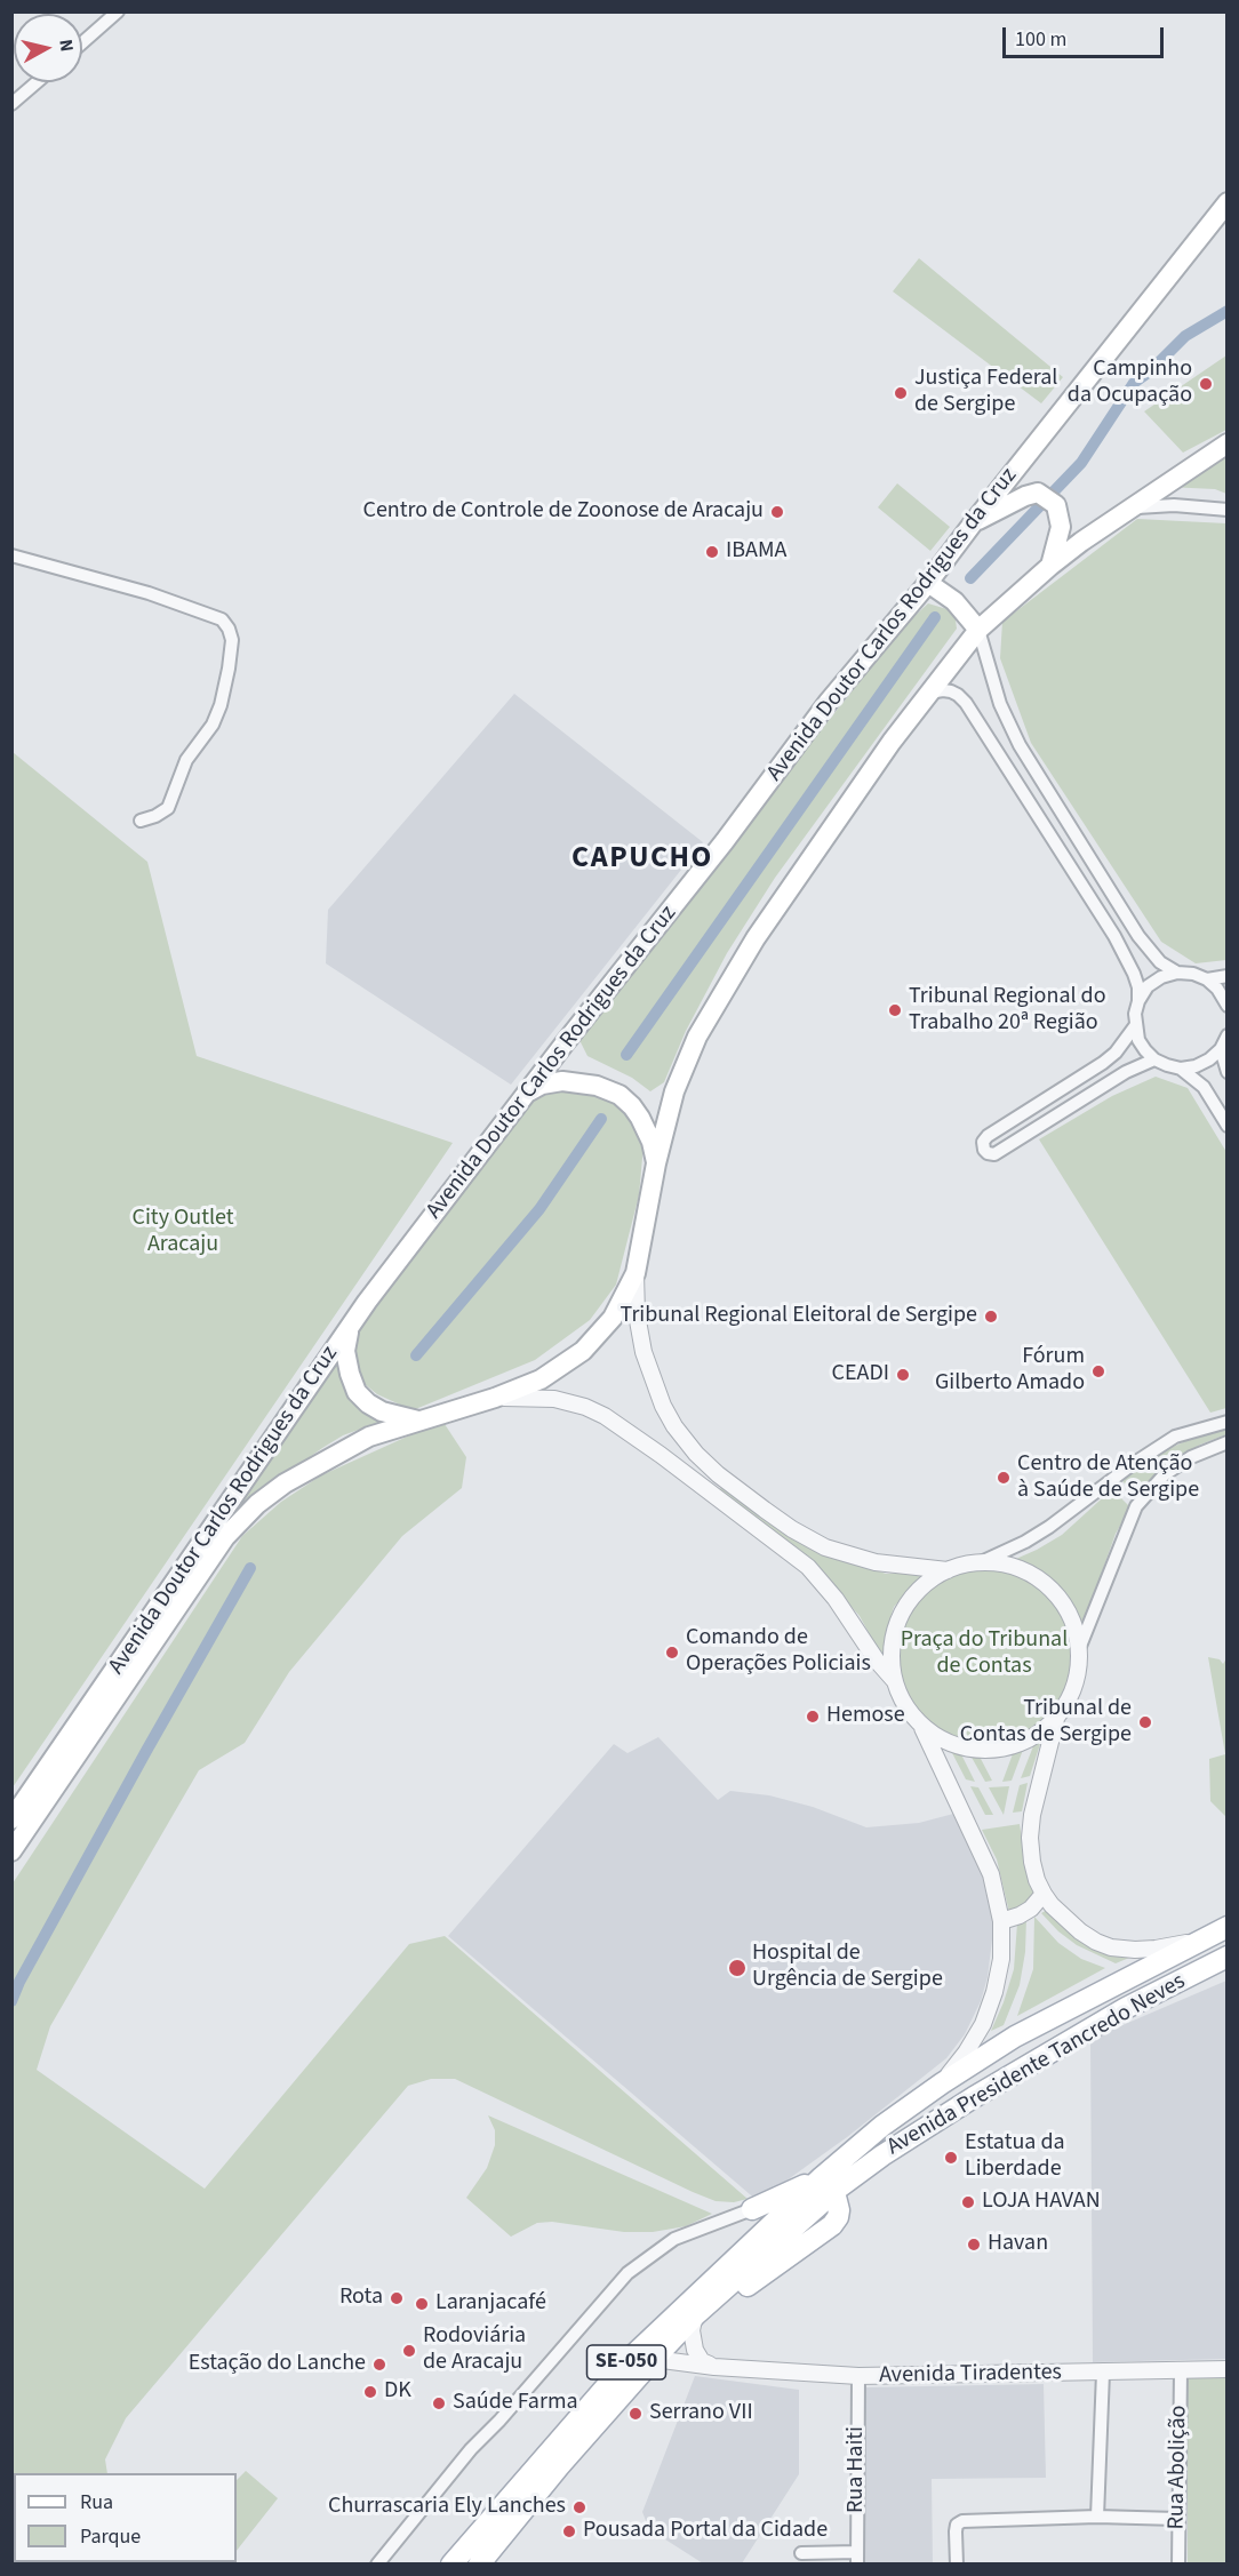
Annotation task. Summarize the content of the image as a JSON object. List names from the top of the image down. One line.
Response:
{"streets":{"main road":["Avenida Doutor Carlos Rodrigues da Cruz","Avenida Presidente Tancredo Neves","SE-050"],"street":["Avenida Tiradentes","Rua Abolição","Rua Haiti"]},"crossings":[["SE-050","Avenida Tiradentes"],["Avenida Tiradentes","Rua Abolição"],["Avenida Tiradentes","Rua Haiti"]],"districts":["CAPUCHO"],"parks":["City Outlet Aracaju","Praça do Tribunal de Contas"],"places":["Campinho da Ocupação","Justiça Federal de Sergipe","Centro de Controle de Zoonose de Aracaju","IBAMA","Tribunal Regional do Trabalho 20ª Região","Tribunal Regional Eleitoral de Sergipe","Fórum Gilberto Amado","CEADI","Centro de Atenção à Saúde de Sergipe","Comando de Operações Policiais","Hemose","Tribunal de Contas de Sergipe","Hospital de Urgência de Sergipe","Estatua da Liberdade","LOJA HAVAN","Havan","Rota","Laranjacafé","Rodoviária de Aracaju","Estação do Lanche","DK","Saúde Farma","Serrano VII","Churrascaria Ely Lanches","Pousada Portal da Cidade"],"legend":["Rua","Parque"],"scale_bar":"100 m","north":"right"}
